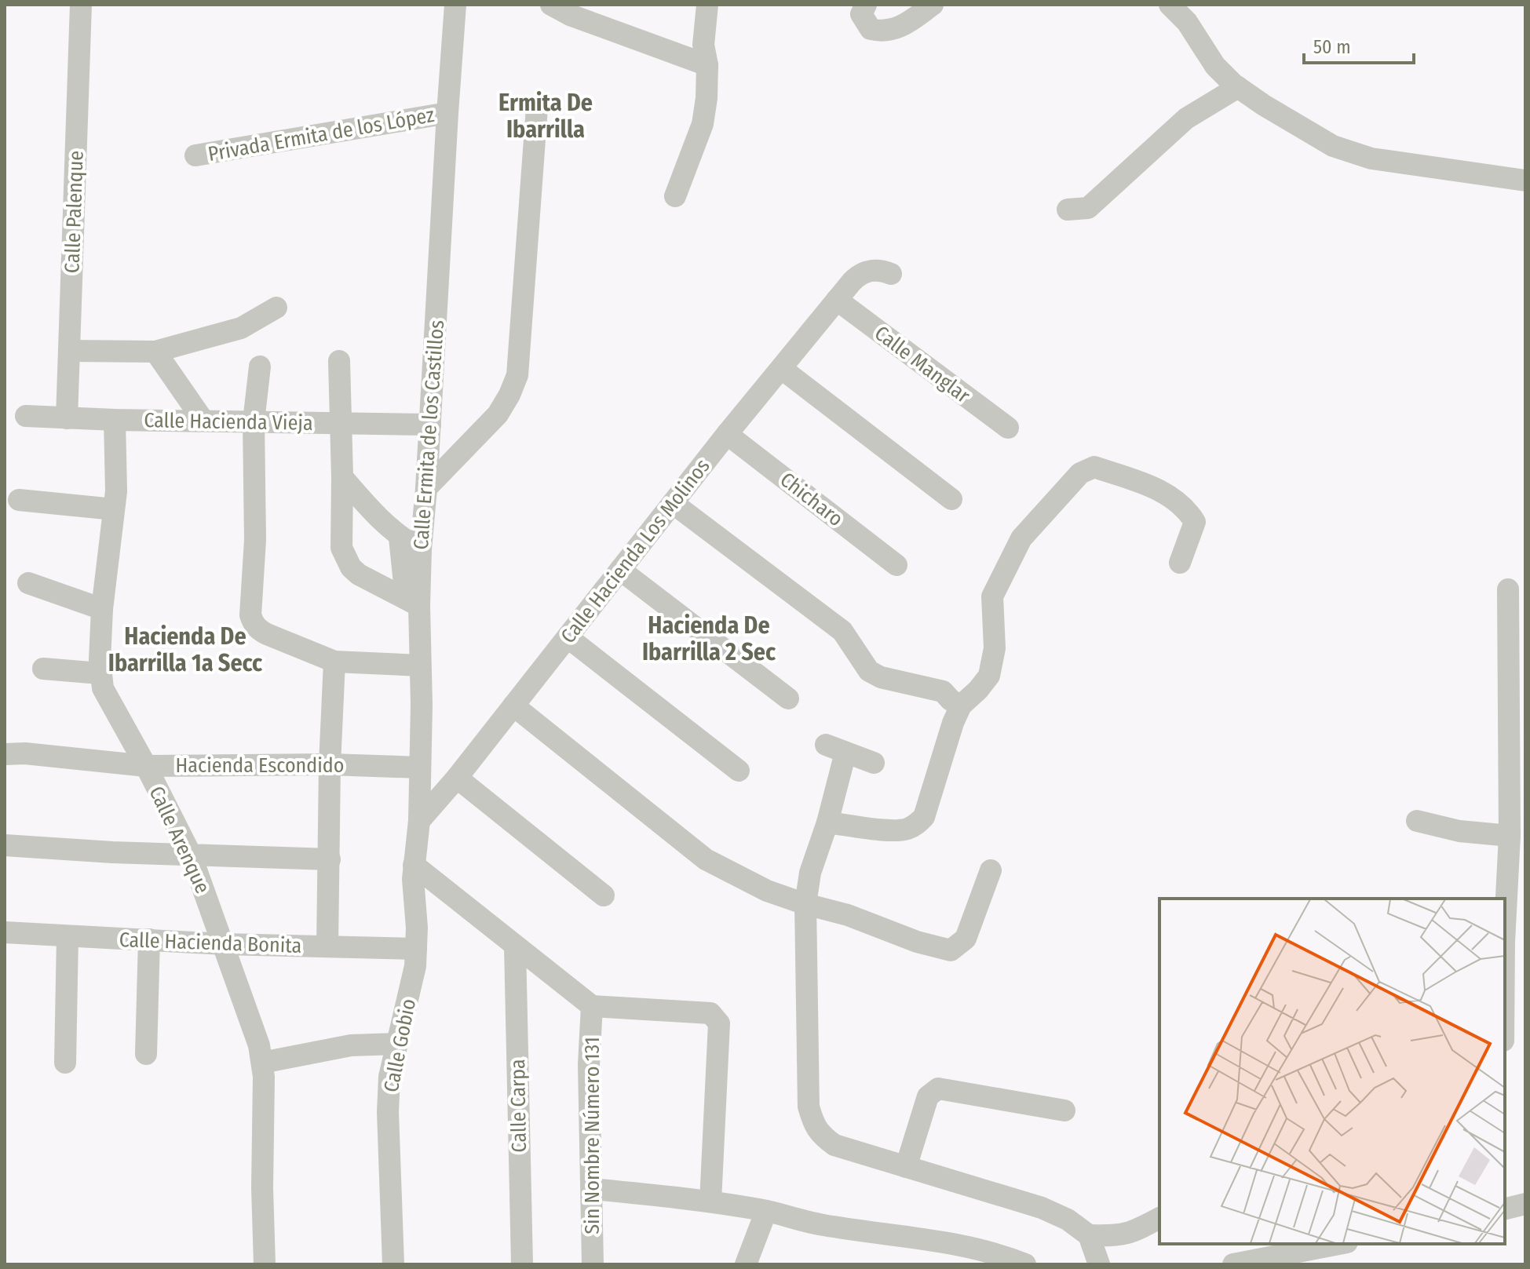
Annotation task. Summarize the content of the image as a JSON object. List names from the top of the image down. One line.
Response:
{"streets":{"street":["Privada Ermita de los López","Calle Palenque","Calle Manglar","Calle Hacienda Vieja","Calle Ermita de los Castillos","Chicharo","Calle Hacienda Los Molinos","Hacienda Escondido","Calle Arenque","Calle Hacienda Bonita","Calle Gobio","Calle Carpa","Sin Nombre Número 131"]},"crossings":[["Privada Ermita de los López","Calle Ermita de los Castillos"],["Calle Palenque","Calle Hacienda Vieja"],["Calle Manglar","Calle Hacienda Los Molinos"],["Calle Hacienda Vieja","Calle Ermita de los Castillos"],["Calle Hacienda Vieja","Calle Arenque"],["Calle Ermita de los Castillos","Calle Hacienda Los Molinos"],["Calle Ermita de los Castillos","Hacienda Escondido"],["Calle Ermita de los Castillos","Calle Gobio"],["Chicharo","Calle Hacienda Los Molinos"],["Hacienda Escondido","Calle Arenque"],["Calle Arenque","Calle Hacienda Bonita"],["Calle Hacienda Bonita","Calle Gobio"]],"districts":["Ermita De Ibarrilla","Hacienda De Ibarrilla 2 Sec","Hacienda De Ibarrilla 1a Secc"],"scale_bar":"50 m"}
